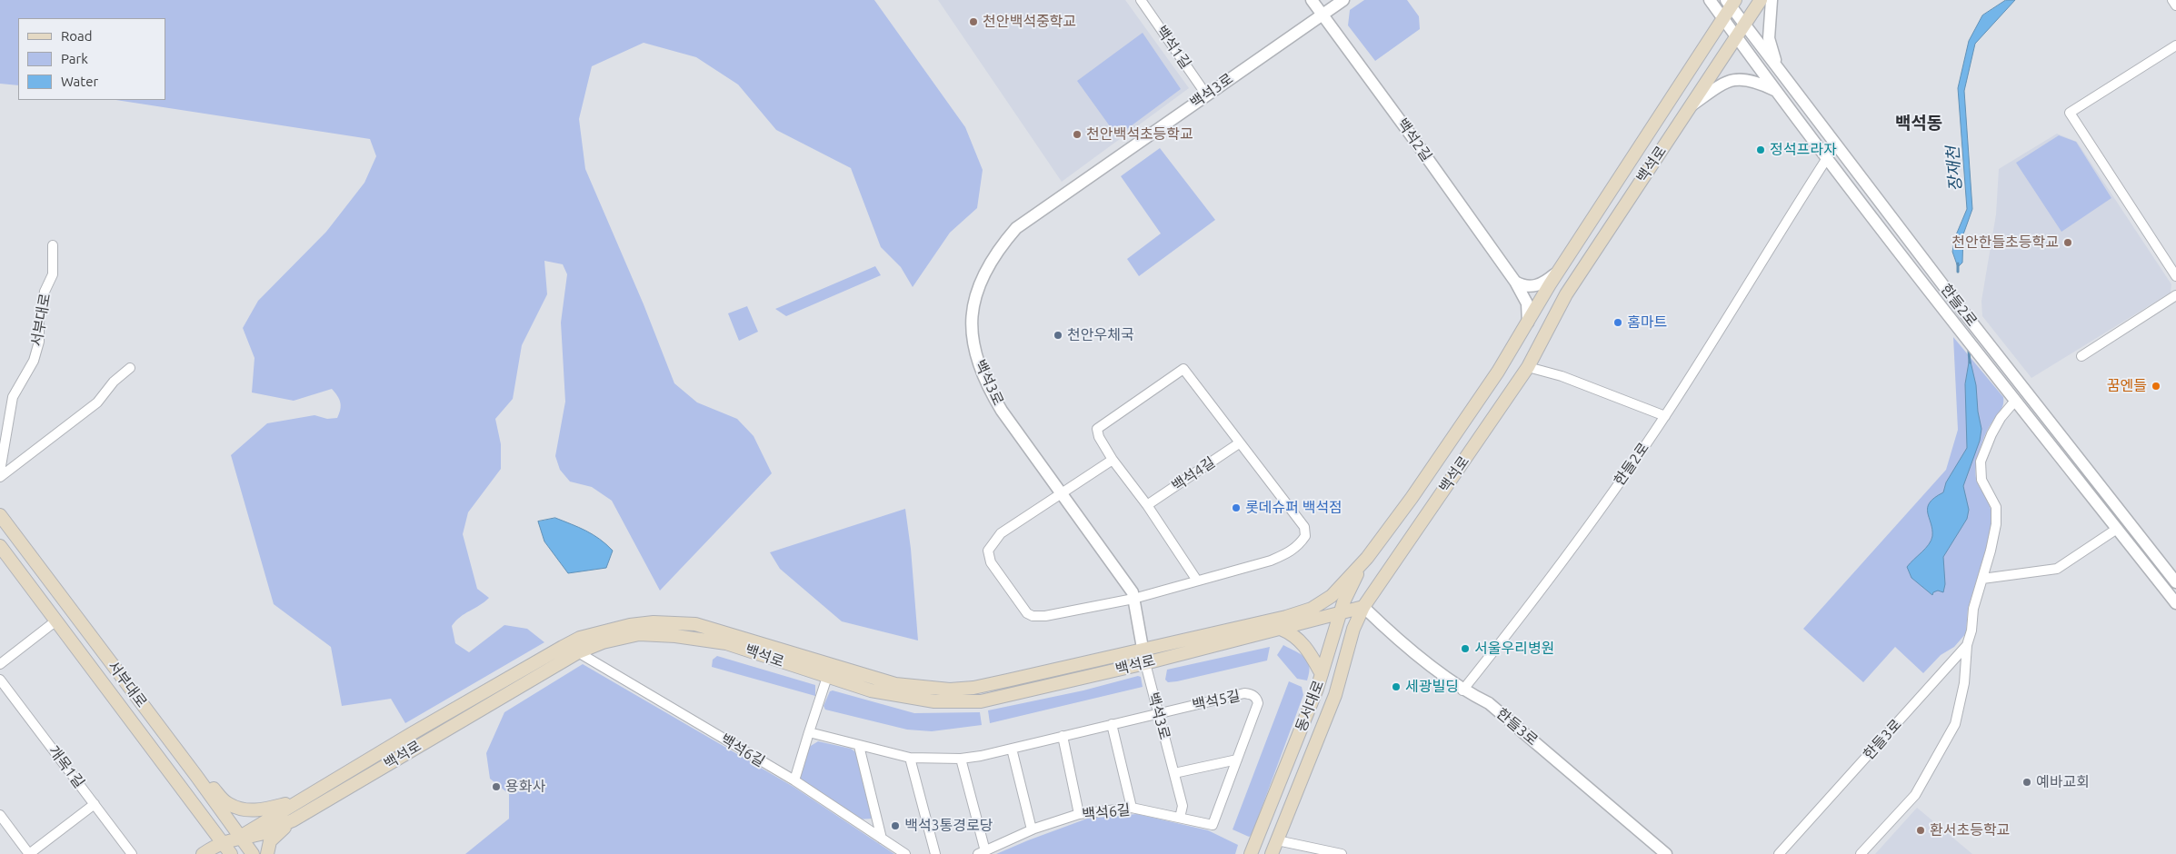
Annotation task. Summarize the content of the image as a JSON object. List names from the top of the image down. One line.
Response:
{"streets":{"main road":["백석로","서부대로","동서대로"],"street":["백석1길","백석3로","백석2길","한들2로","백석4길","백석5길","한들3로","백석6길","개목1길"]},"crossings":[["백석1길","백석3로"],["백석3로","백석2길"],["백석3로","백석로"],["백석3로","백석5길"],["백석3로","백석6길"],["백석2길","백석로"],["백석로","한들2로"],["백석로","서부대로"],["백석로","동서대로"],["백석로","한들3로"],["백석로","백석6길"],["한들2로","한들3로"],["백석5길","백석6길"],["동서대로","한들3로"]],"districts":["백석동"],"water":["장재천"],"places":["천안백석중학교","천안백석초등학교","정석프라자","천안한들초등학교","홈마트","천안우체국","꿈엔들","롯데슈퍼 백석점","서울우리병원","세광빌딩","예바교회","용화사","백석3통경로당","환서초등학교"],"legend":["Road","Park","Water"]}
